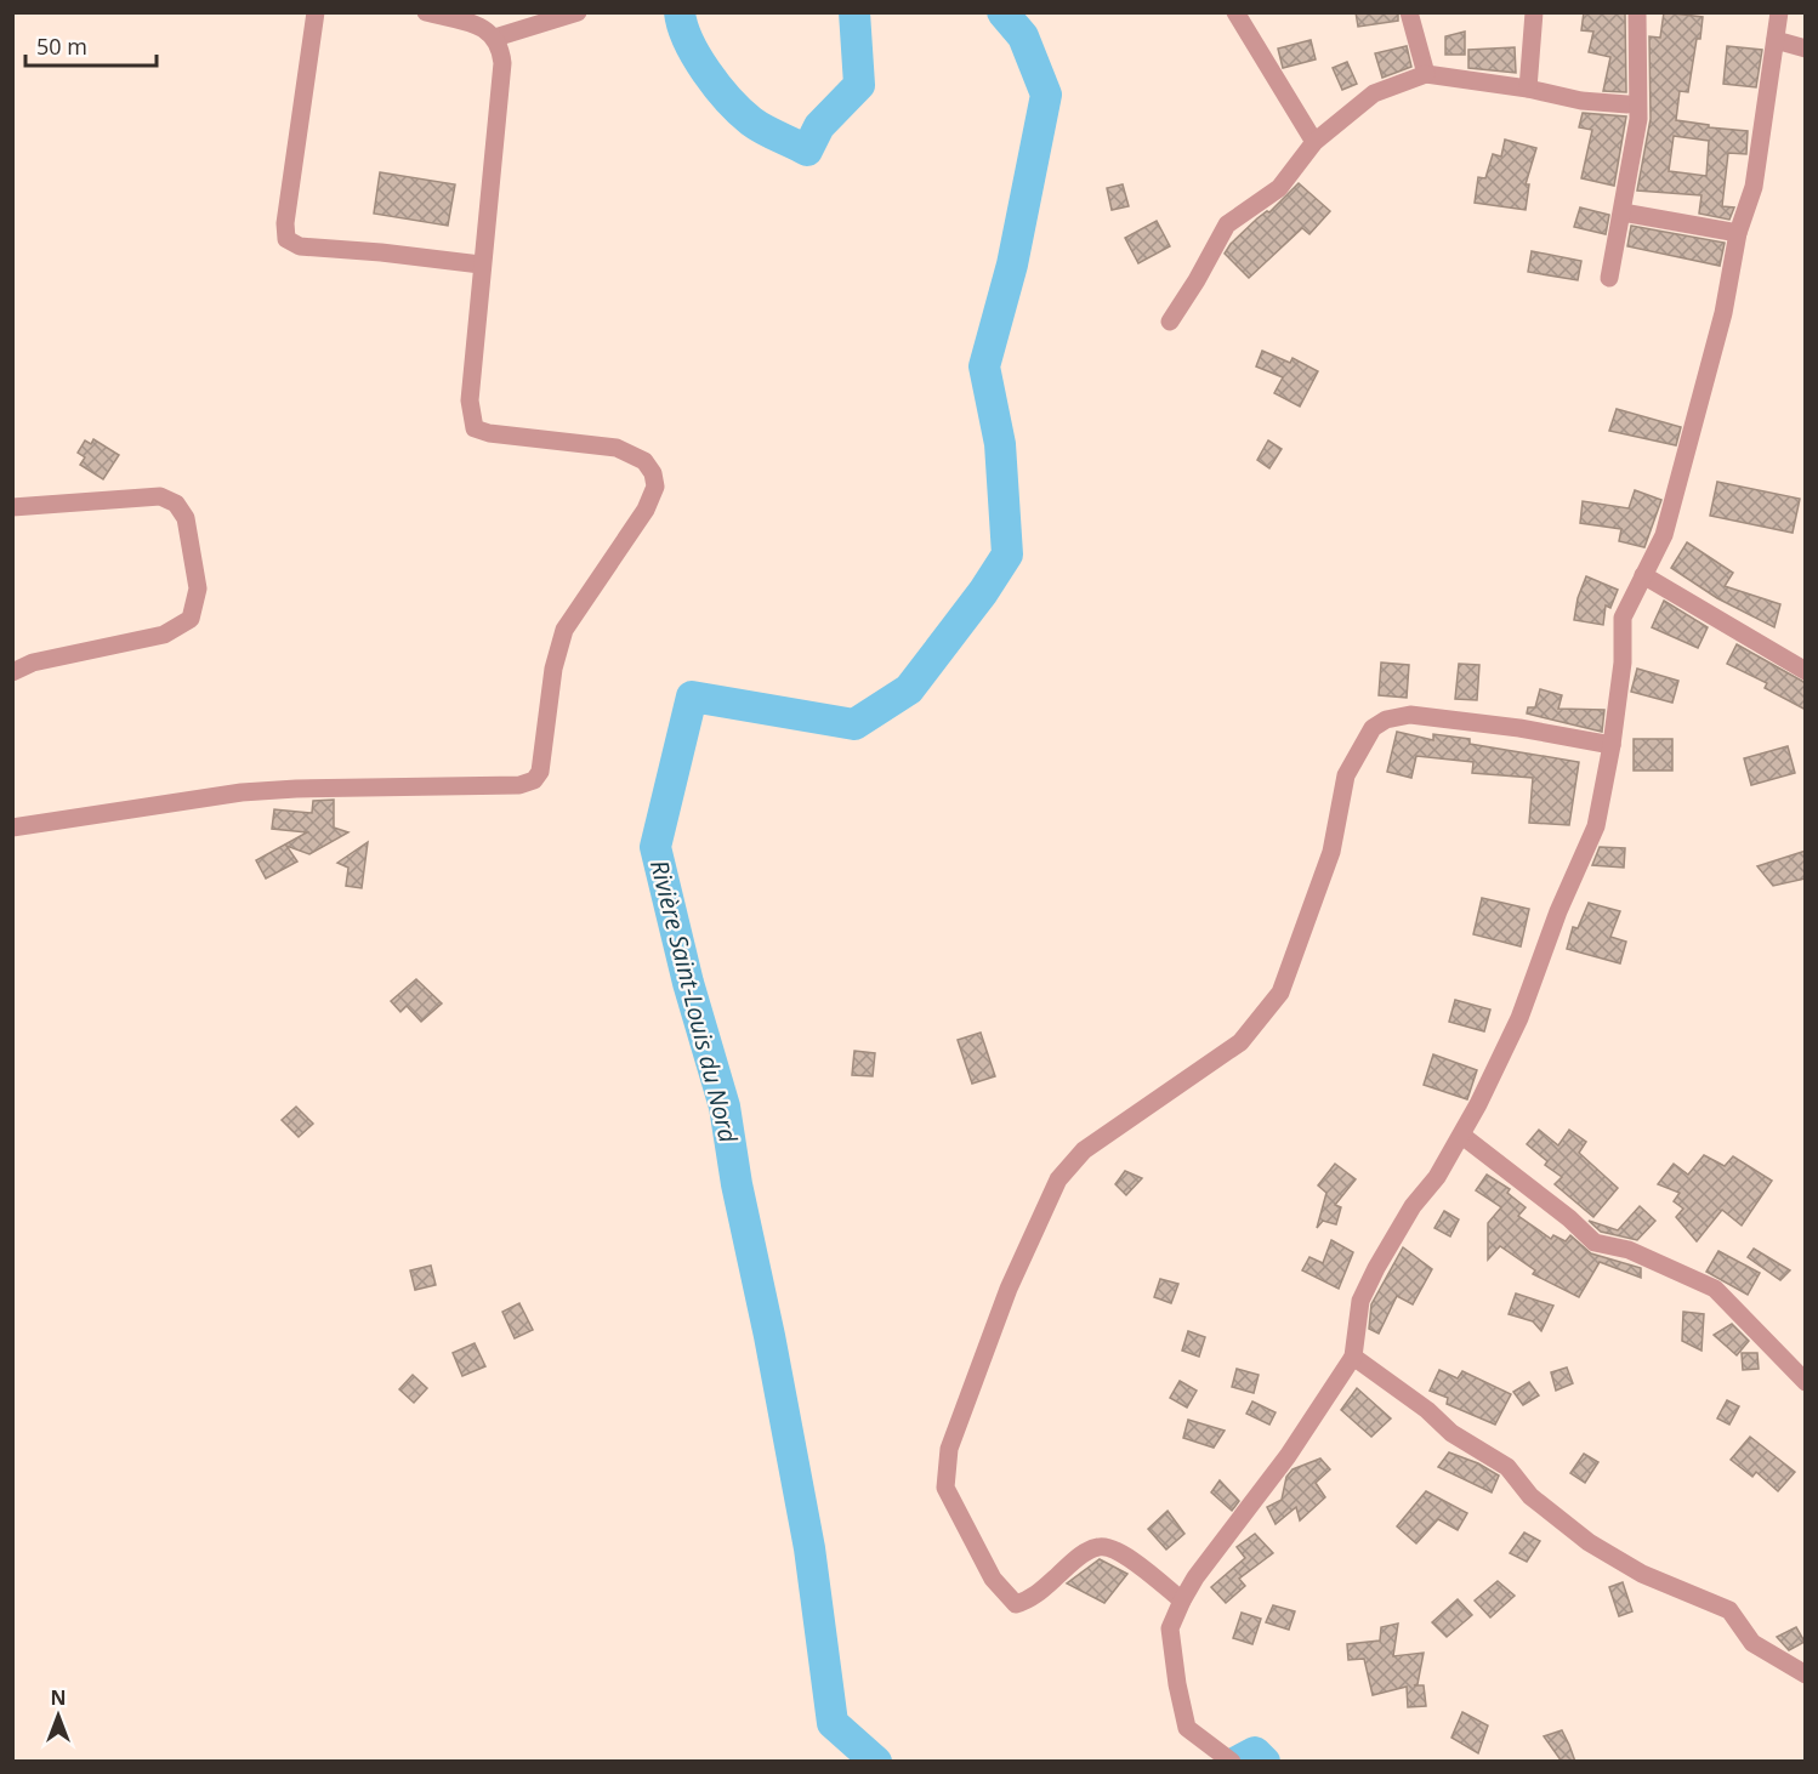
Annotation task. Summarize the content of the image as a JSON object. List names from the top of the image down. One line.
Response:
{"water":["Rivière Saint-Louis du Nord"],"scale_bar":"50 m","north":"top"}
